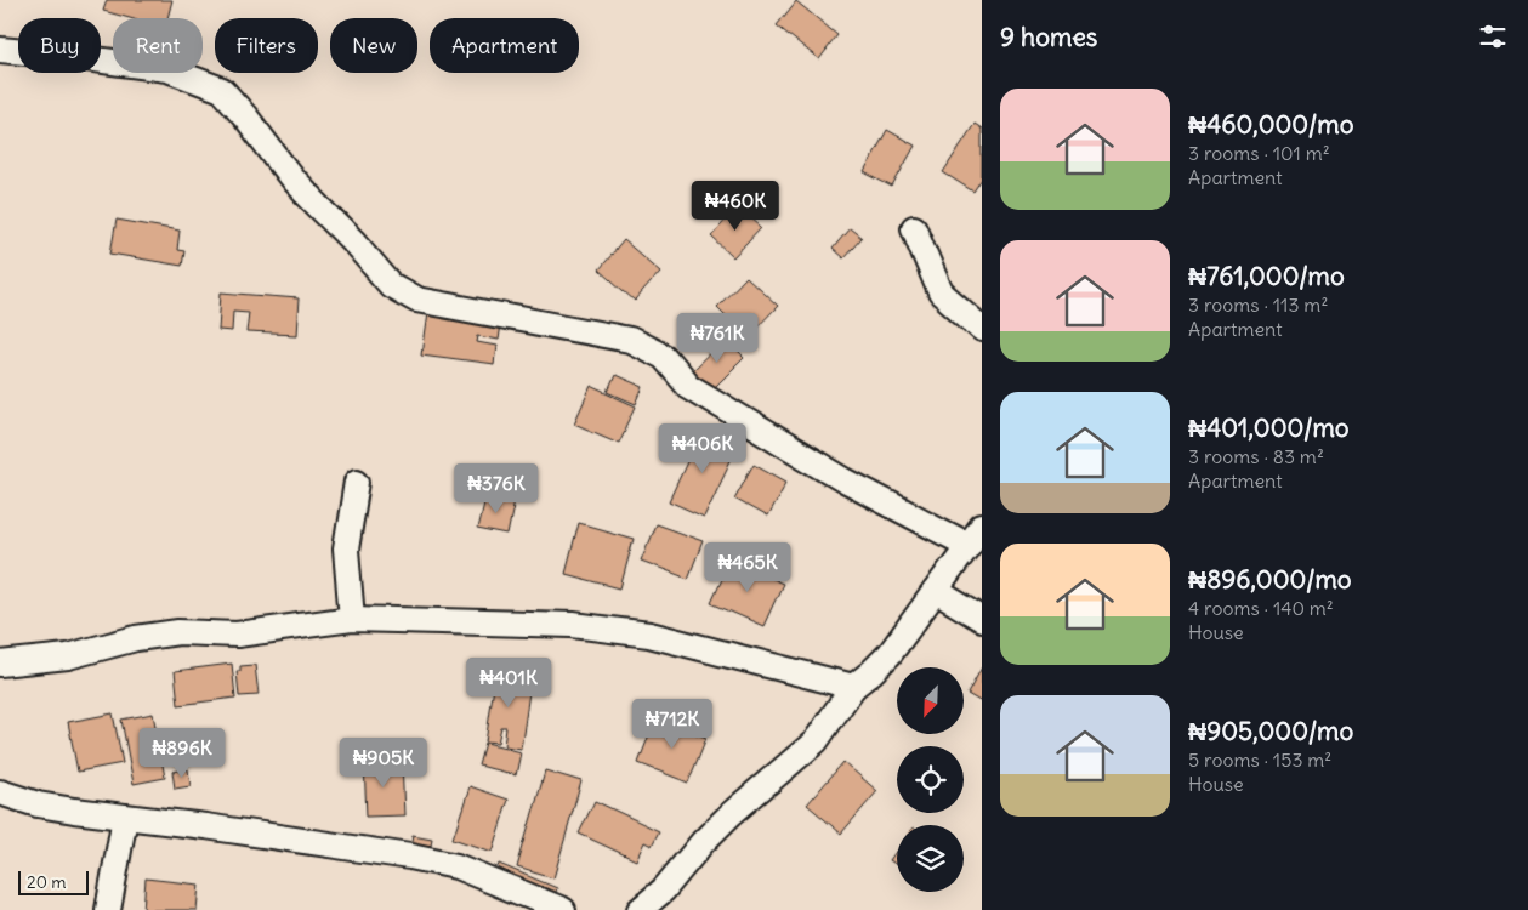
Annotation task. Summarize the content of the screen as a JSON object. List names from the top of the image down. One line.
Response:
{"scale_bar":"20 m","north":"bottom left","page":{"heading":"9 homes","chip":["Buy","Rent","Filters","New","Apartment"],"list":[{"name":"₦460,000/mo","note":"3 rooms · 101 m² · Apartment"},{"name":"₦761,000/mo","note":"3 rooms · 113 m² · Apartment"},{"name":"₦401,000/mo","note":"3 rooms · 83 m² · Apartment"},{"name":"₦896,000/mo","note":"4 rooms · 140 m² · House"},{"name":"₦905,000/mo","note":"5 rooms · 153 m² · House"}],"price":["₦460K","₦761K","₦406K","₦376K","₦465K","₦401K","₦712K","₦896K","₦905K"],"scale":"20 m"}}
